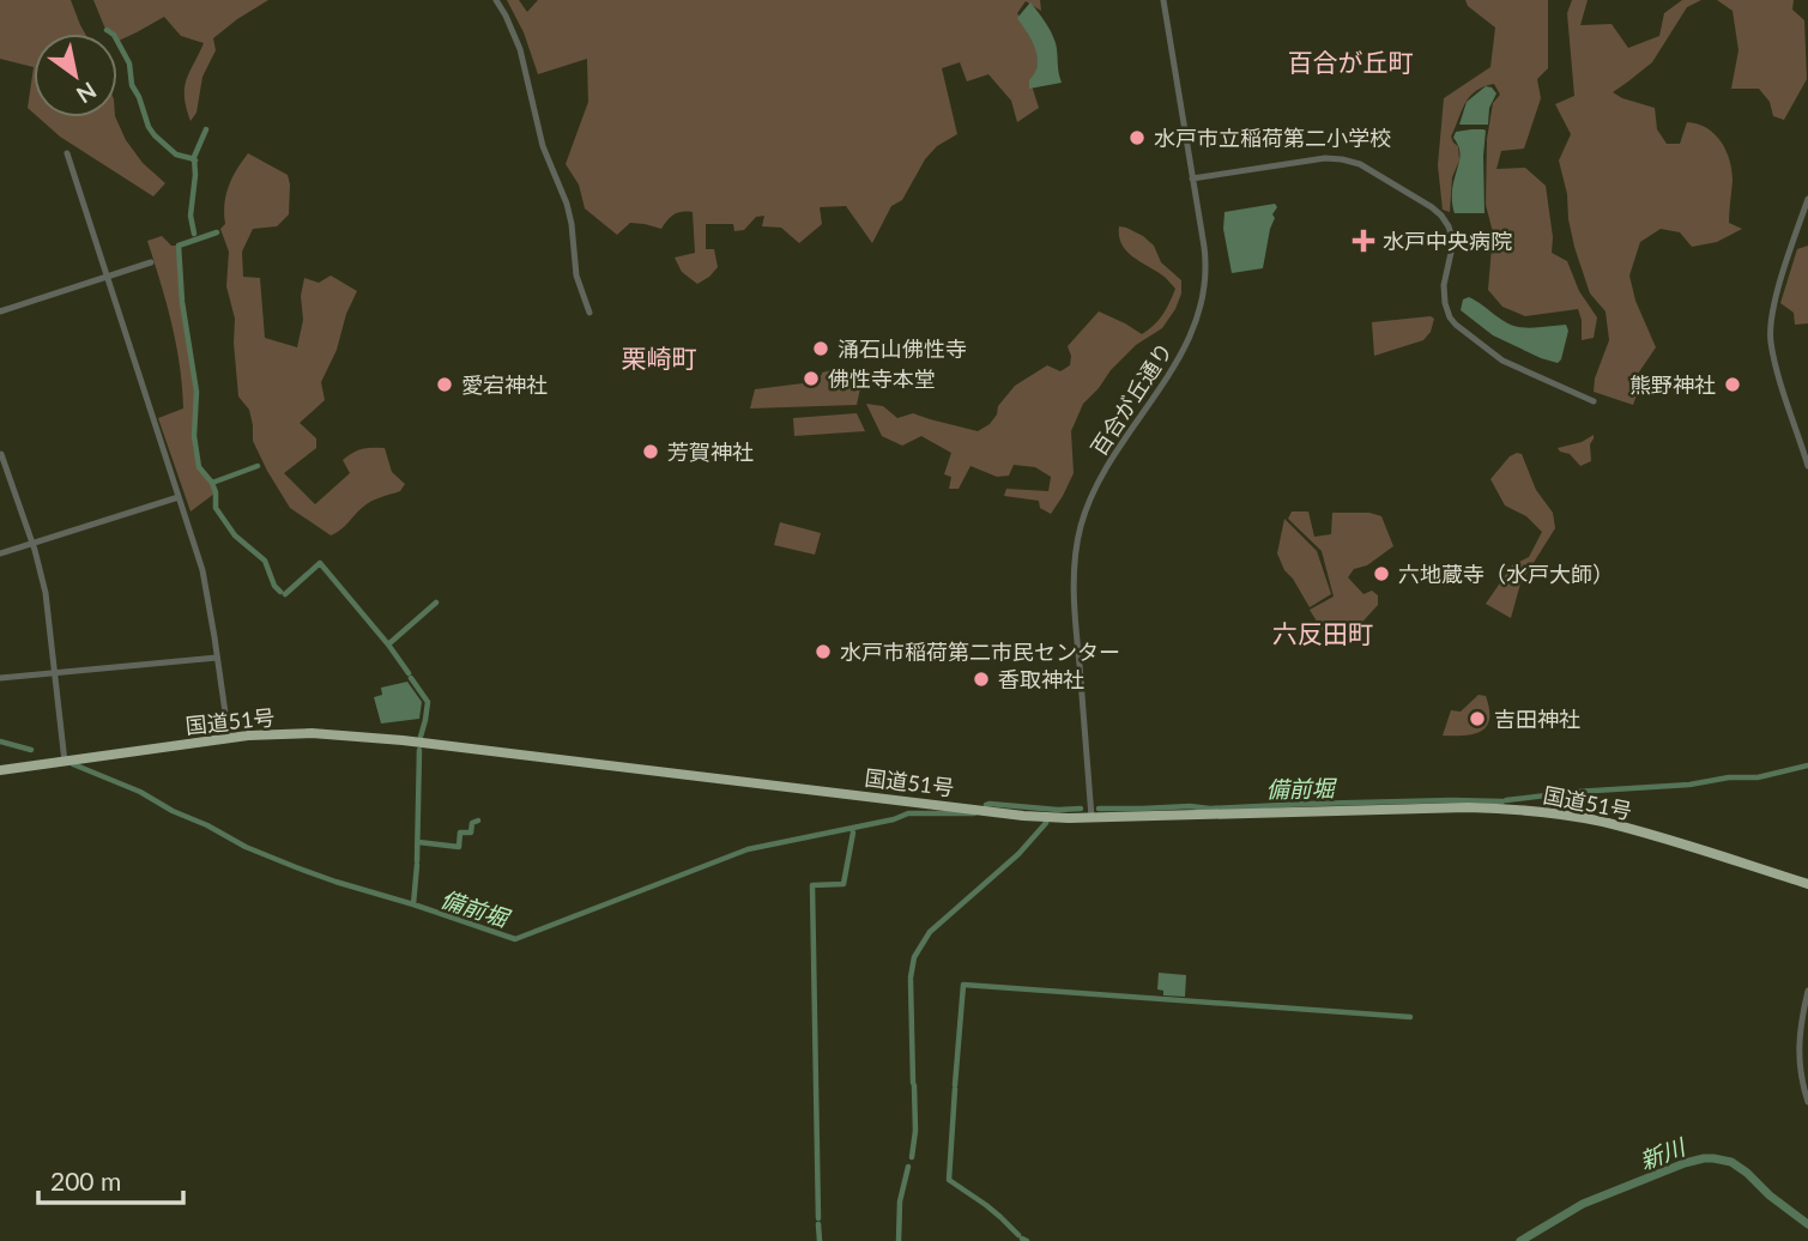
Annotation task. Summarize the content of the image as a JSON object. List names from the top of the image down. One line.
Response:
{"streets":{"highway":["国道51号"],"street":["百合が丘通り"]},"crossings":[["百合が丘通り","国道51号"]],"districts":["百合が丘町","栗崎町","六反田町"],"water":["備前堀","新川"],"places":{"other":["水戸市立稲荷第二小学校","涌石山佛性寺","佛性寺本堂","愛宕神社","熊野神社","芳賀神社","六地蔵寺（水戸大師）","水戸市稲荷第二市民センター","香取神社","吉田神社"],"health":["水戸中央病院"]},"scale_bar":"200 m","north":"bottom right"}
